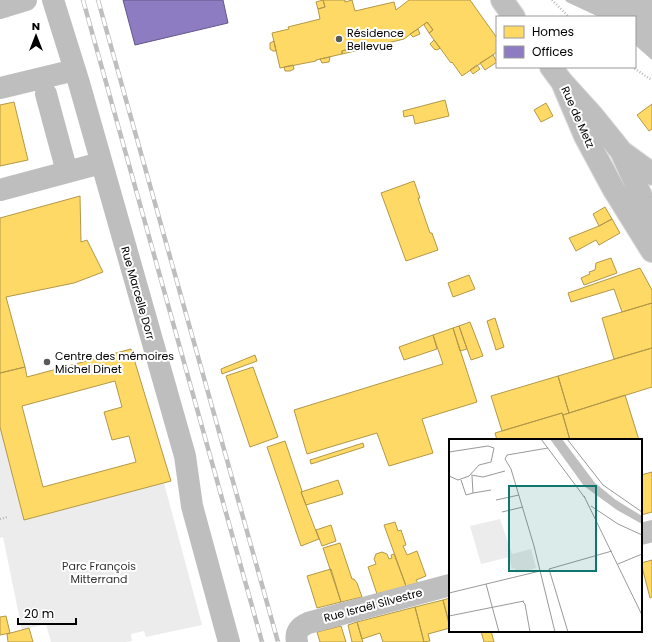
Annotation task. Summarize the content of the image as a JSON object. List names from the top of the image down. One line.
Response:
{"streets":{"street":["Rue de Metz","Rue Marcelle Dorr","Rue Israël Silvestre"]},"parks":["Parc François Mitterrand"],"places":["Résidence Bellevue","Centre des mémoires Michel Dinet"],"legend":["Homes","Offices"],"scale_bar":"20 m","north":"top"}
